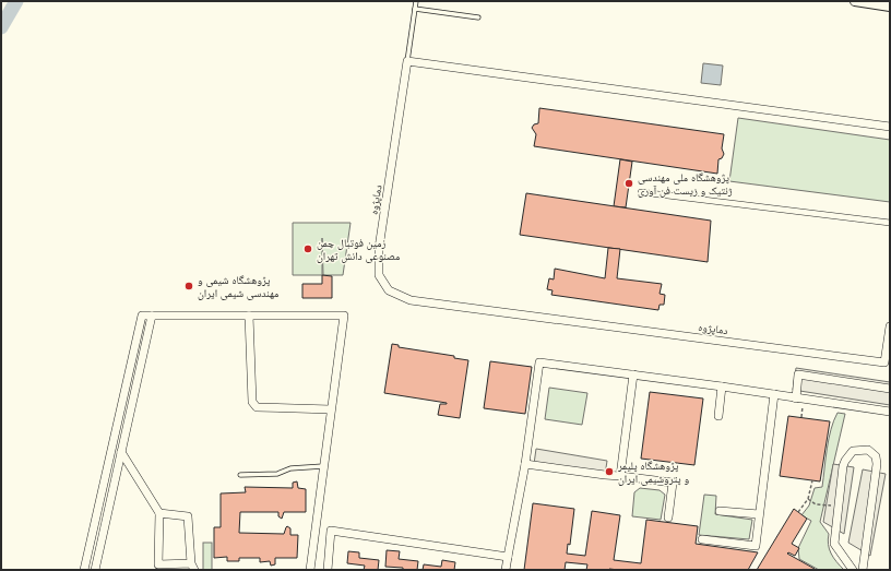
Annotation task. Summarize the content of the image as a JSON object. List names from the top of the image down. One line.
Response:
{"streets":{"street":["دماپژوه"]},"places":["پژوهشگاه ملی مهندسی ژنتیک و زیست فن آوری","زمین فوتبال چمن مصنوعی دانش تهران","پژوهشگاه شیمی و مهندسی شیمی ایران","پژوهشگاه پلیمر و پتروشیمی ایران"]}
